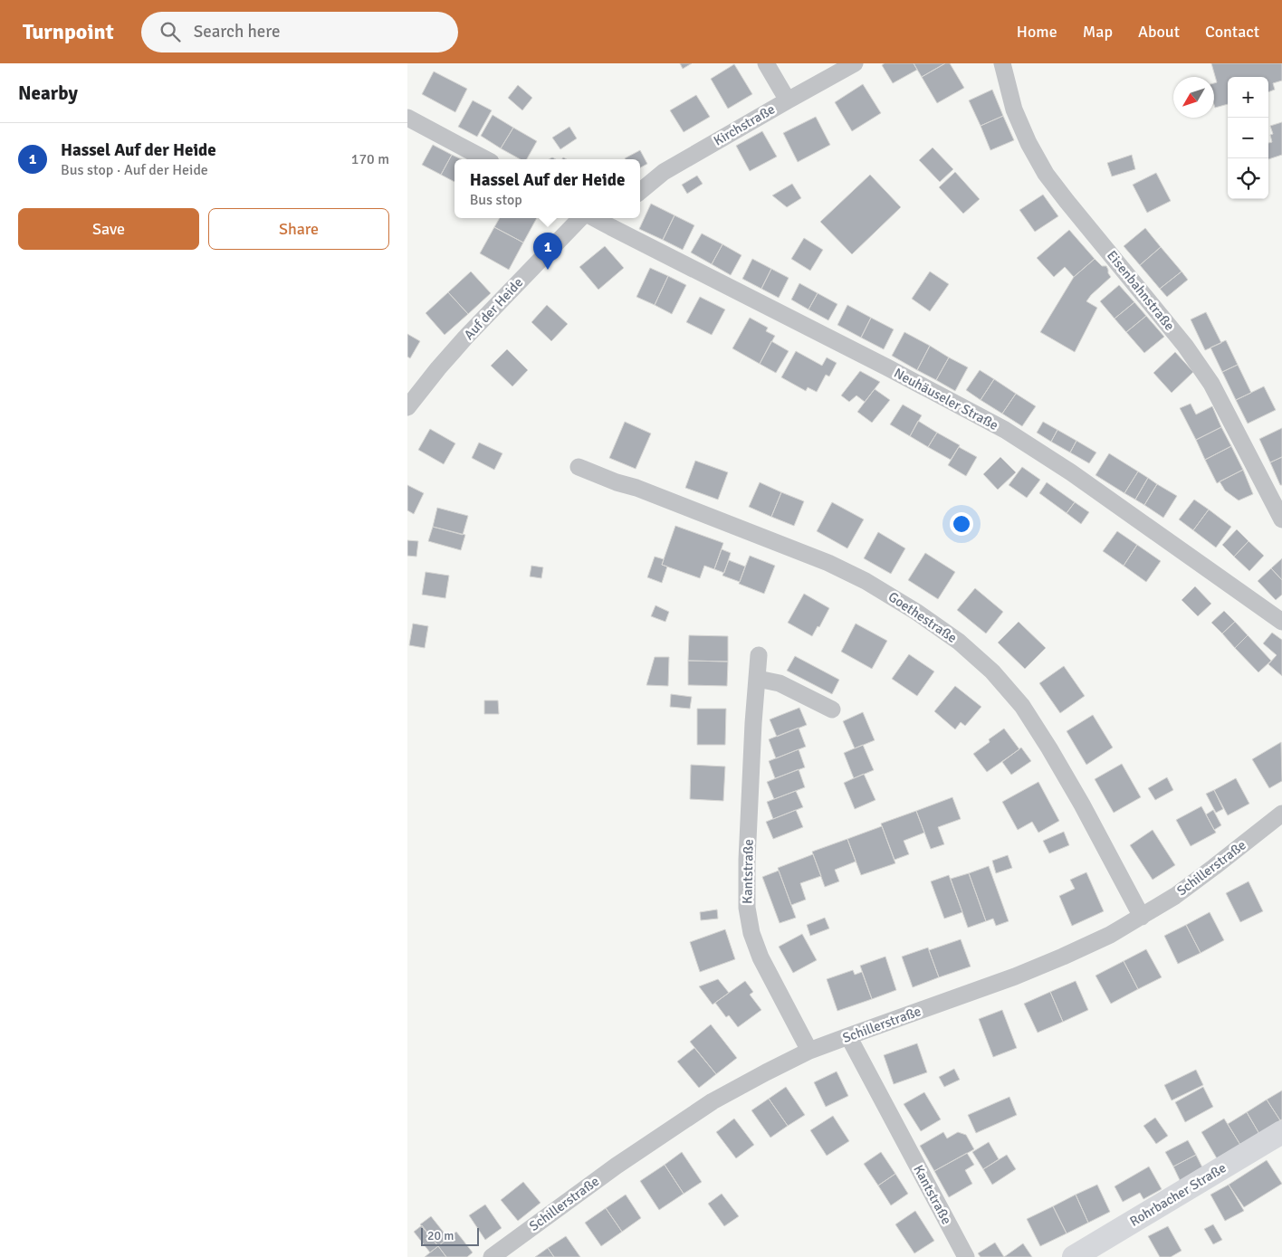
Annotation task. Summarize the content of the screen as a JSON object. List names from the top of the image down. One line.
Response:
{"streets":{"street":["Kirchstraße","Eisenbahnstraße","Auf der Heide","Neuhäuseler Straße","Goethestraße","Schillerstraße","Kantstraße","Rohrbacher Straße"]},"crossings":[["Goethestraße","Schillerstraße"],["Schillerstraße","Kantstraße"]],"scale_bar":"20 m","north":"bottom left","page":{"header":"Turnpoint","search":"Search here","nav":["Home","Map","About","Contact"],"heading":"Nearby","map_buttons":["+","−"],"list":[{"mark":"1","name":"Hassel Auf der Heide","note":"Bus stop · Auf der Heide","value":"170 m"}],"popup":["Hassel Auf der Heide","Bus stop"],"buttons":["Save","Share"],"pins":"1","scale":"20 m"}}
